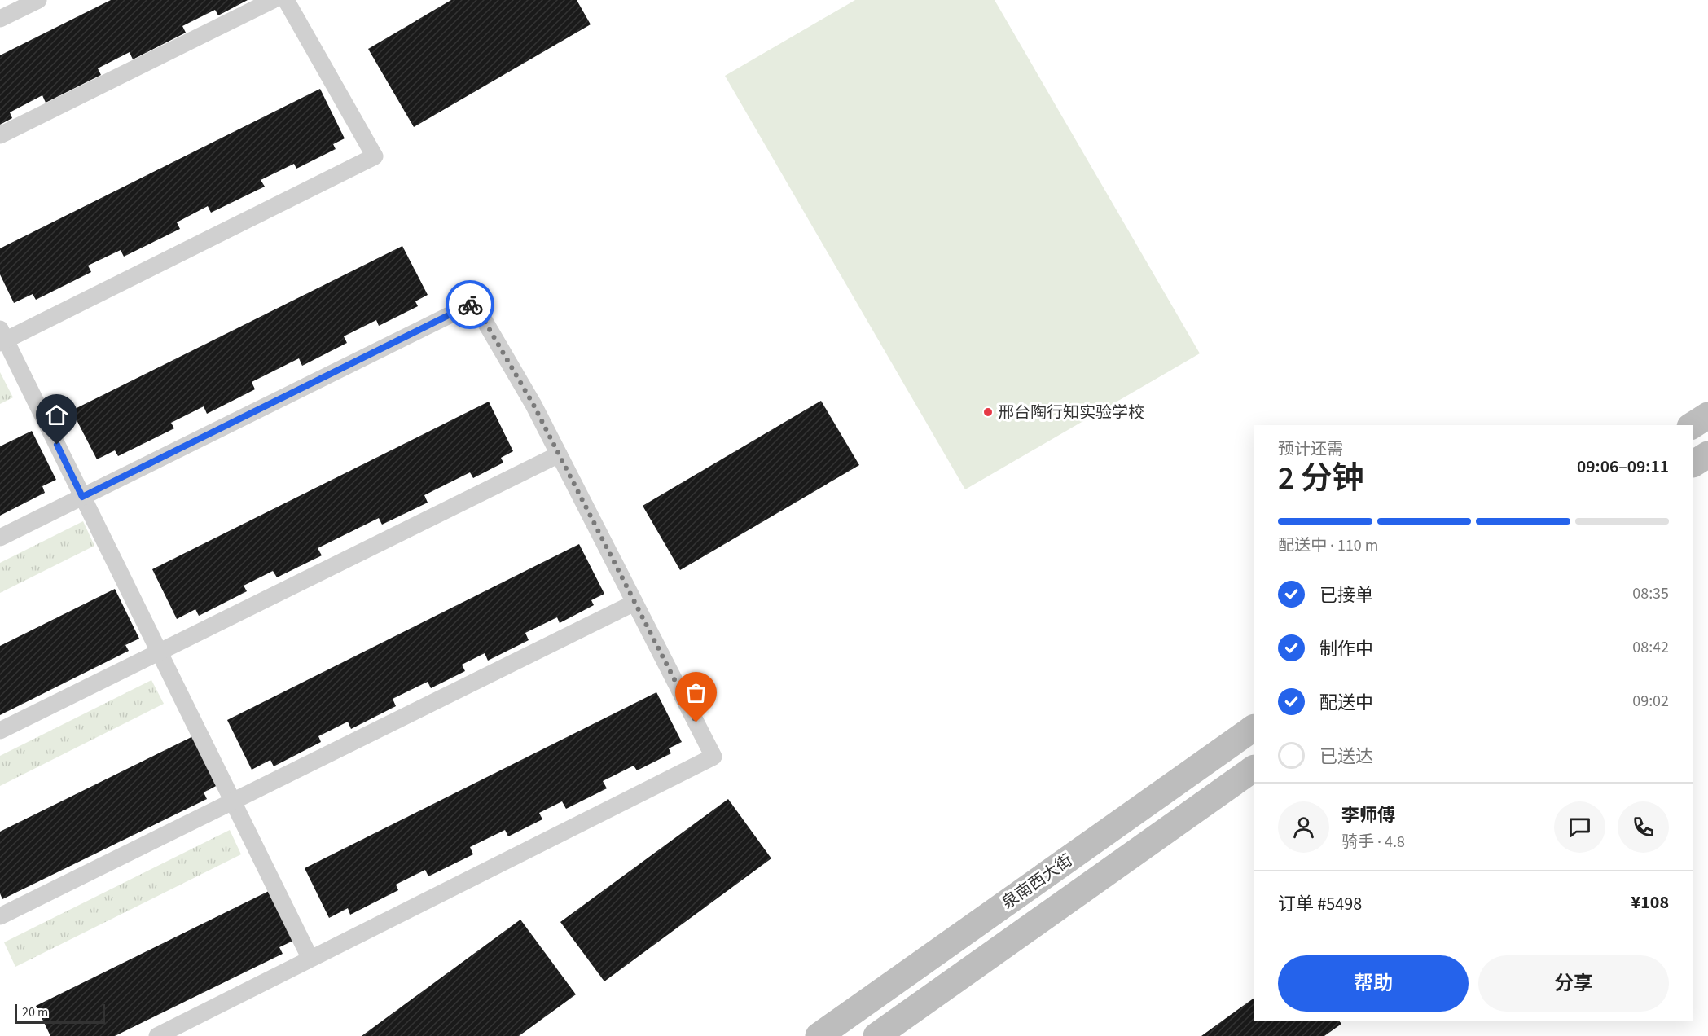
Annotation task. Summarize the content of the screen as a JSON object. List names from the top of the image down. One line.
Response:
{"streets":{"main road":["泉南西大街"]},"places":["邢台陶行知实验学校"],"scale_bar":"20 m","page":{"heading":["2 分钟","预计还需","09:06–09:11"],"panel":["李师傅","骑手 · 4.8","订单 #5498","¥108"],"bar":"配送中 · 110 m","list":[["已接单","08:35"],["制作中","08:42"],["配送中","09:02"],"已送达"],"buttons":["帮助","分享"],"scale":"20 m"}}
